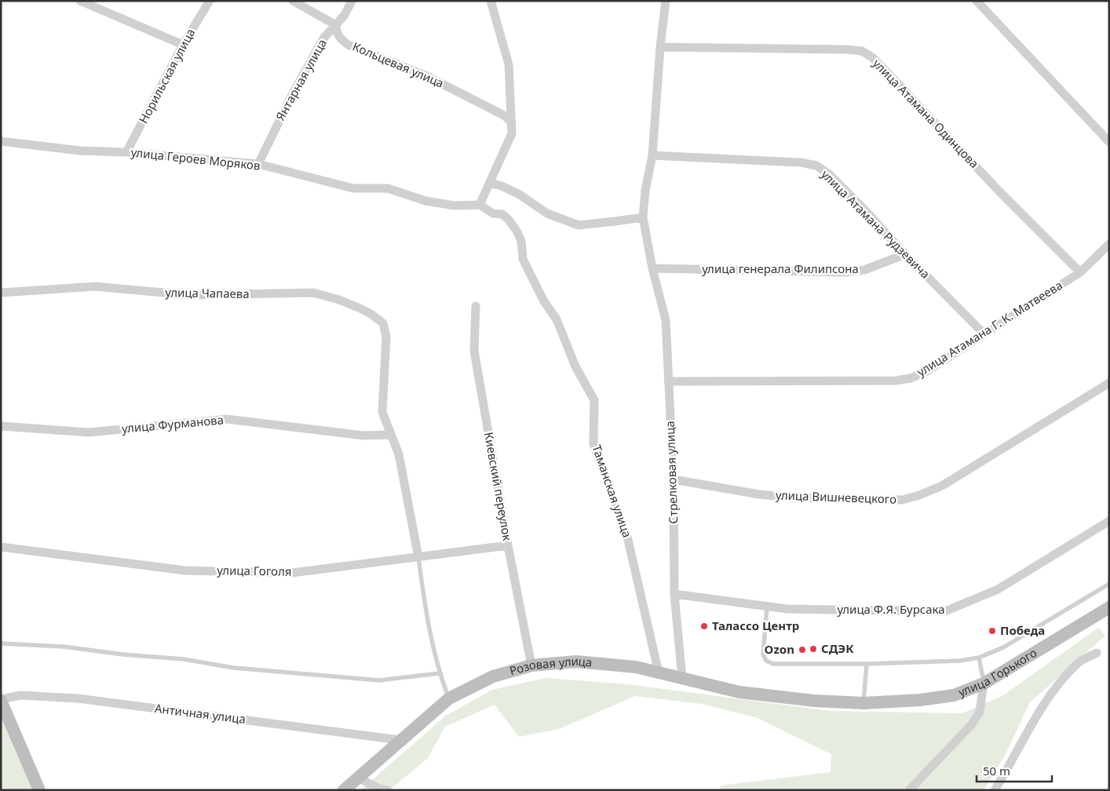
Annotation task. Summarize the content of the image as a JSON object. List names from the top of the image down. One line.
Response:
{"streets":{"main road":["Розовая улица","улица Горького"],"street":["Кольцевая улица","Норильская улица","Янтарная улица","улица Атамана Одинцова","улица Героев Моряков","улица Атамана Рудзевича","улица генерала Филипсона","улица Чапаева","улица Атамана Г. К. Матвеева","улица Фурманова","Стрелковая улица","Киевский переулок","Таманская улица","улица Вишневецкого","улица Гоголя","улица Ф.Я. Бурсака","Античная улица"]},"crossings":[["Кольцевая улица","Янтарная улица"],["Норильская улица","улица Героев Моряков"],["Янтарная улица","улица Героев Моряков"],["улица Атамана Одинцова","улица Атамана Г. К. Матвеева"],["улица Атамана Одинцова","Стрелковая улица"],["улица Героев Моряков","Таманская улица"],["улица Атамана Рудзевича","улица генерала Филипсона"],["улица Атамана Рудзевича","улица Атамана Г. К. Матвеева"],["улица Атамана Рудзевича","Стрелковая улица"],["улица генерала Филипсона","Стрелковая улица"],["улица Чапаева","улица Фурманова"],["улица Атамана Г. К. Матвеева","Стрелковая улица"],["Стрелковая улица","улица Вишневецкого"],["Стрелковая улица","улица Ф.Я. Бурсака"],["Стрелковая улица","Розовая улица"],["Киевский переулок","улица Гоголя"],["Киевский переулок","Розовая улица"],["Таманская улица","Розовая улица"],["Розовая улица","улица Горького"],["Розовая улица","Античная улица"]],"places":["Талассо Центр","Победа","СДЭК","Ozon"],"scale_bar":"50 m"}
